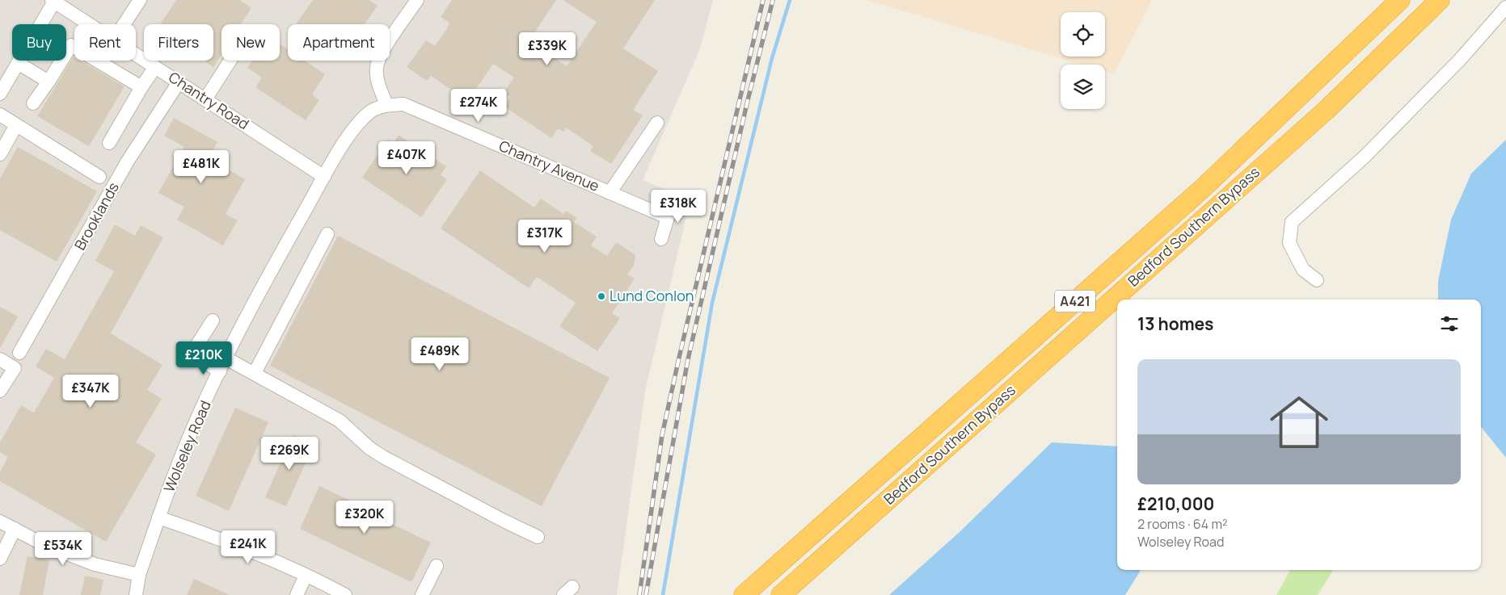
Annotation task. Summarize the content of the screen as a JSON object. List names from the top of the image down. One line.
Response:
{"streets":{"highway":["Bedford Southern Bypass","A421"],"street":["Chantry Road","Chantry Avenue","Brooklands","Wolseley Road"]},"crossings":[["Chantry Road","Chantry Avenue"],["Chantry Road","Brooklands"],["Chantry Road","Wolseley Road"],["Chantry Avenue","Wolseley Road"]],"places":["Lund Conlon"],"page":{"chip":["Buy","Rent","Filters","New","Apartment"],"price":["£339K","£274K","£407K","£481K","£318K","£317K","£489K","£210K","£347K","£269K","£320K","£241K","£534K"],"heading":"13 homes","list":[{"name":"£210,000","note":"2 rooms · 64 m² · Wolseley Road"}]}}
